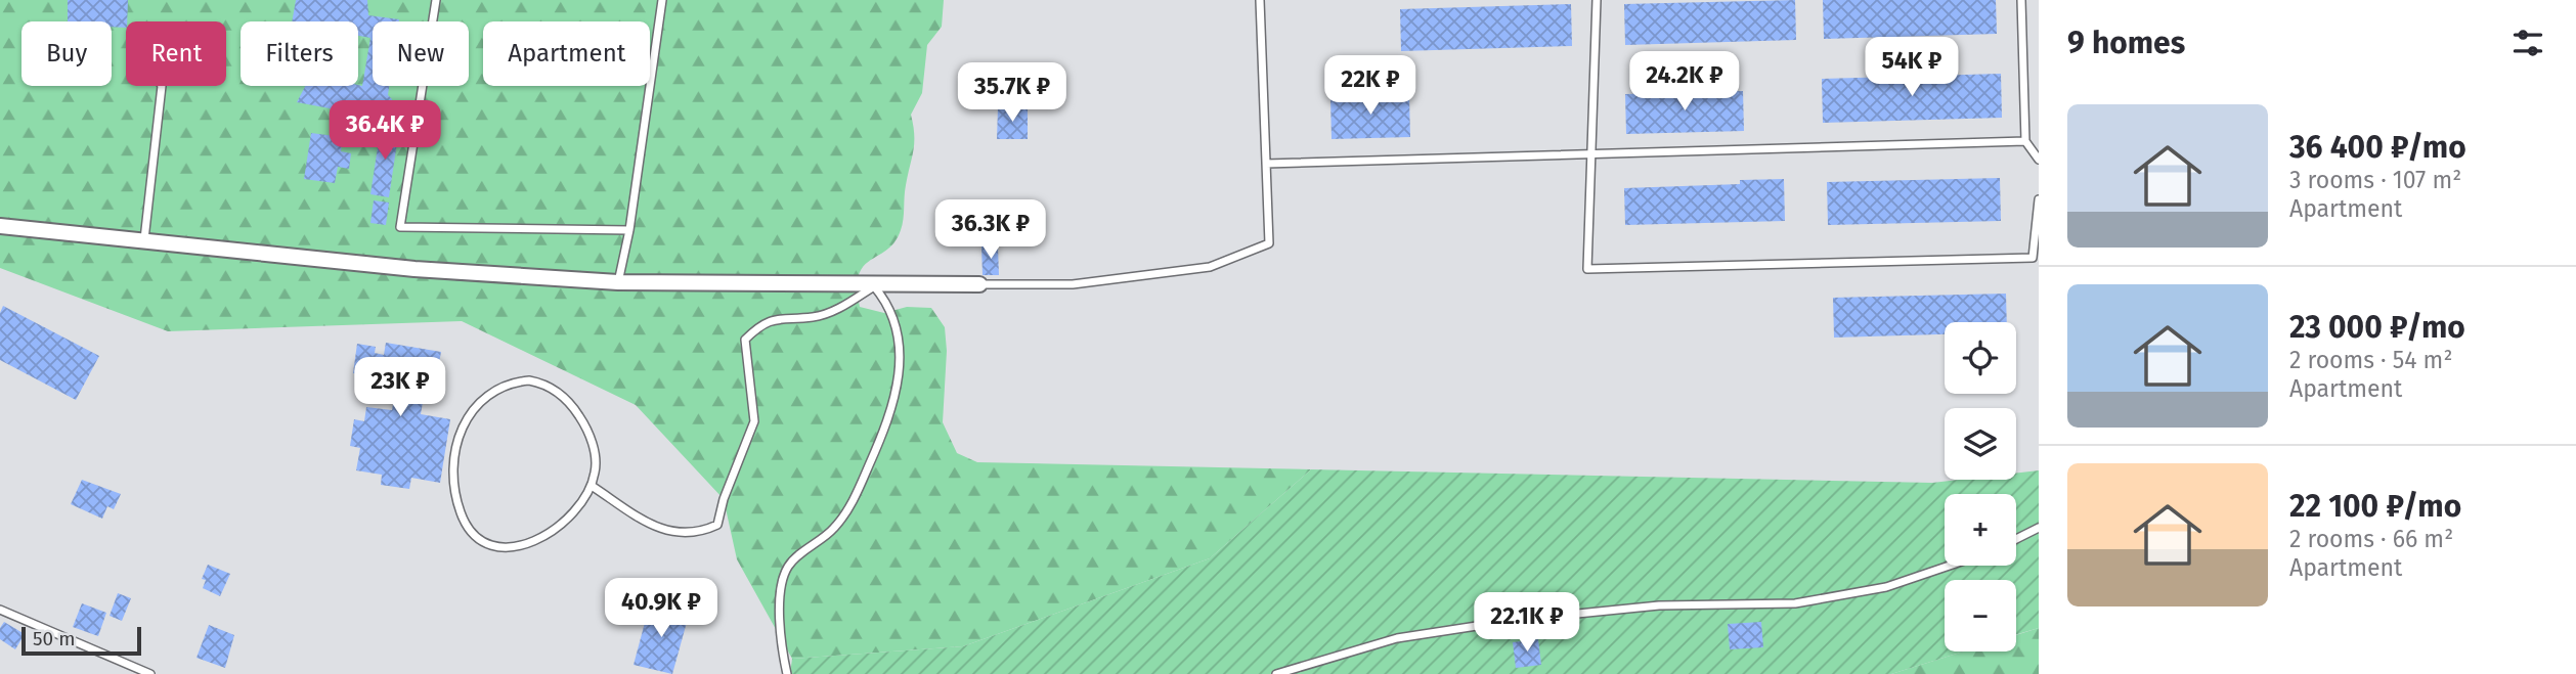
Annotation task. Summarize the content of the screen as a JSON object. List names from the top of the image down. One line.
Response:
{"scale_bar":"50 m","page":{"heading":"9 homes","chip":["Buy","Rent","Filters","New","Apartment"],"price":["54K ₽","24.2K ₽","22K ₽","35.7K ₽","36.4K ₽","36.3K ₽","23K ₽","40.9K ₽","22.1K ₽"],"list":[{"name":"36 400 ₽/mo","note":"3 rooms · 107 m² · Apartment"},{"name":"23 000 ₽/mo","note":"2 rooms · 54 m² · Apartment"},{"name":"22 100 ₽/mo","note":"2 rooms · 66 m² · Apartment"}],"map_buttons":["+","−"],"scale":"50 m"}}
